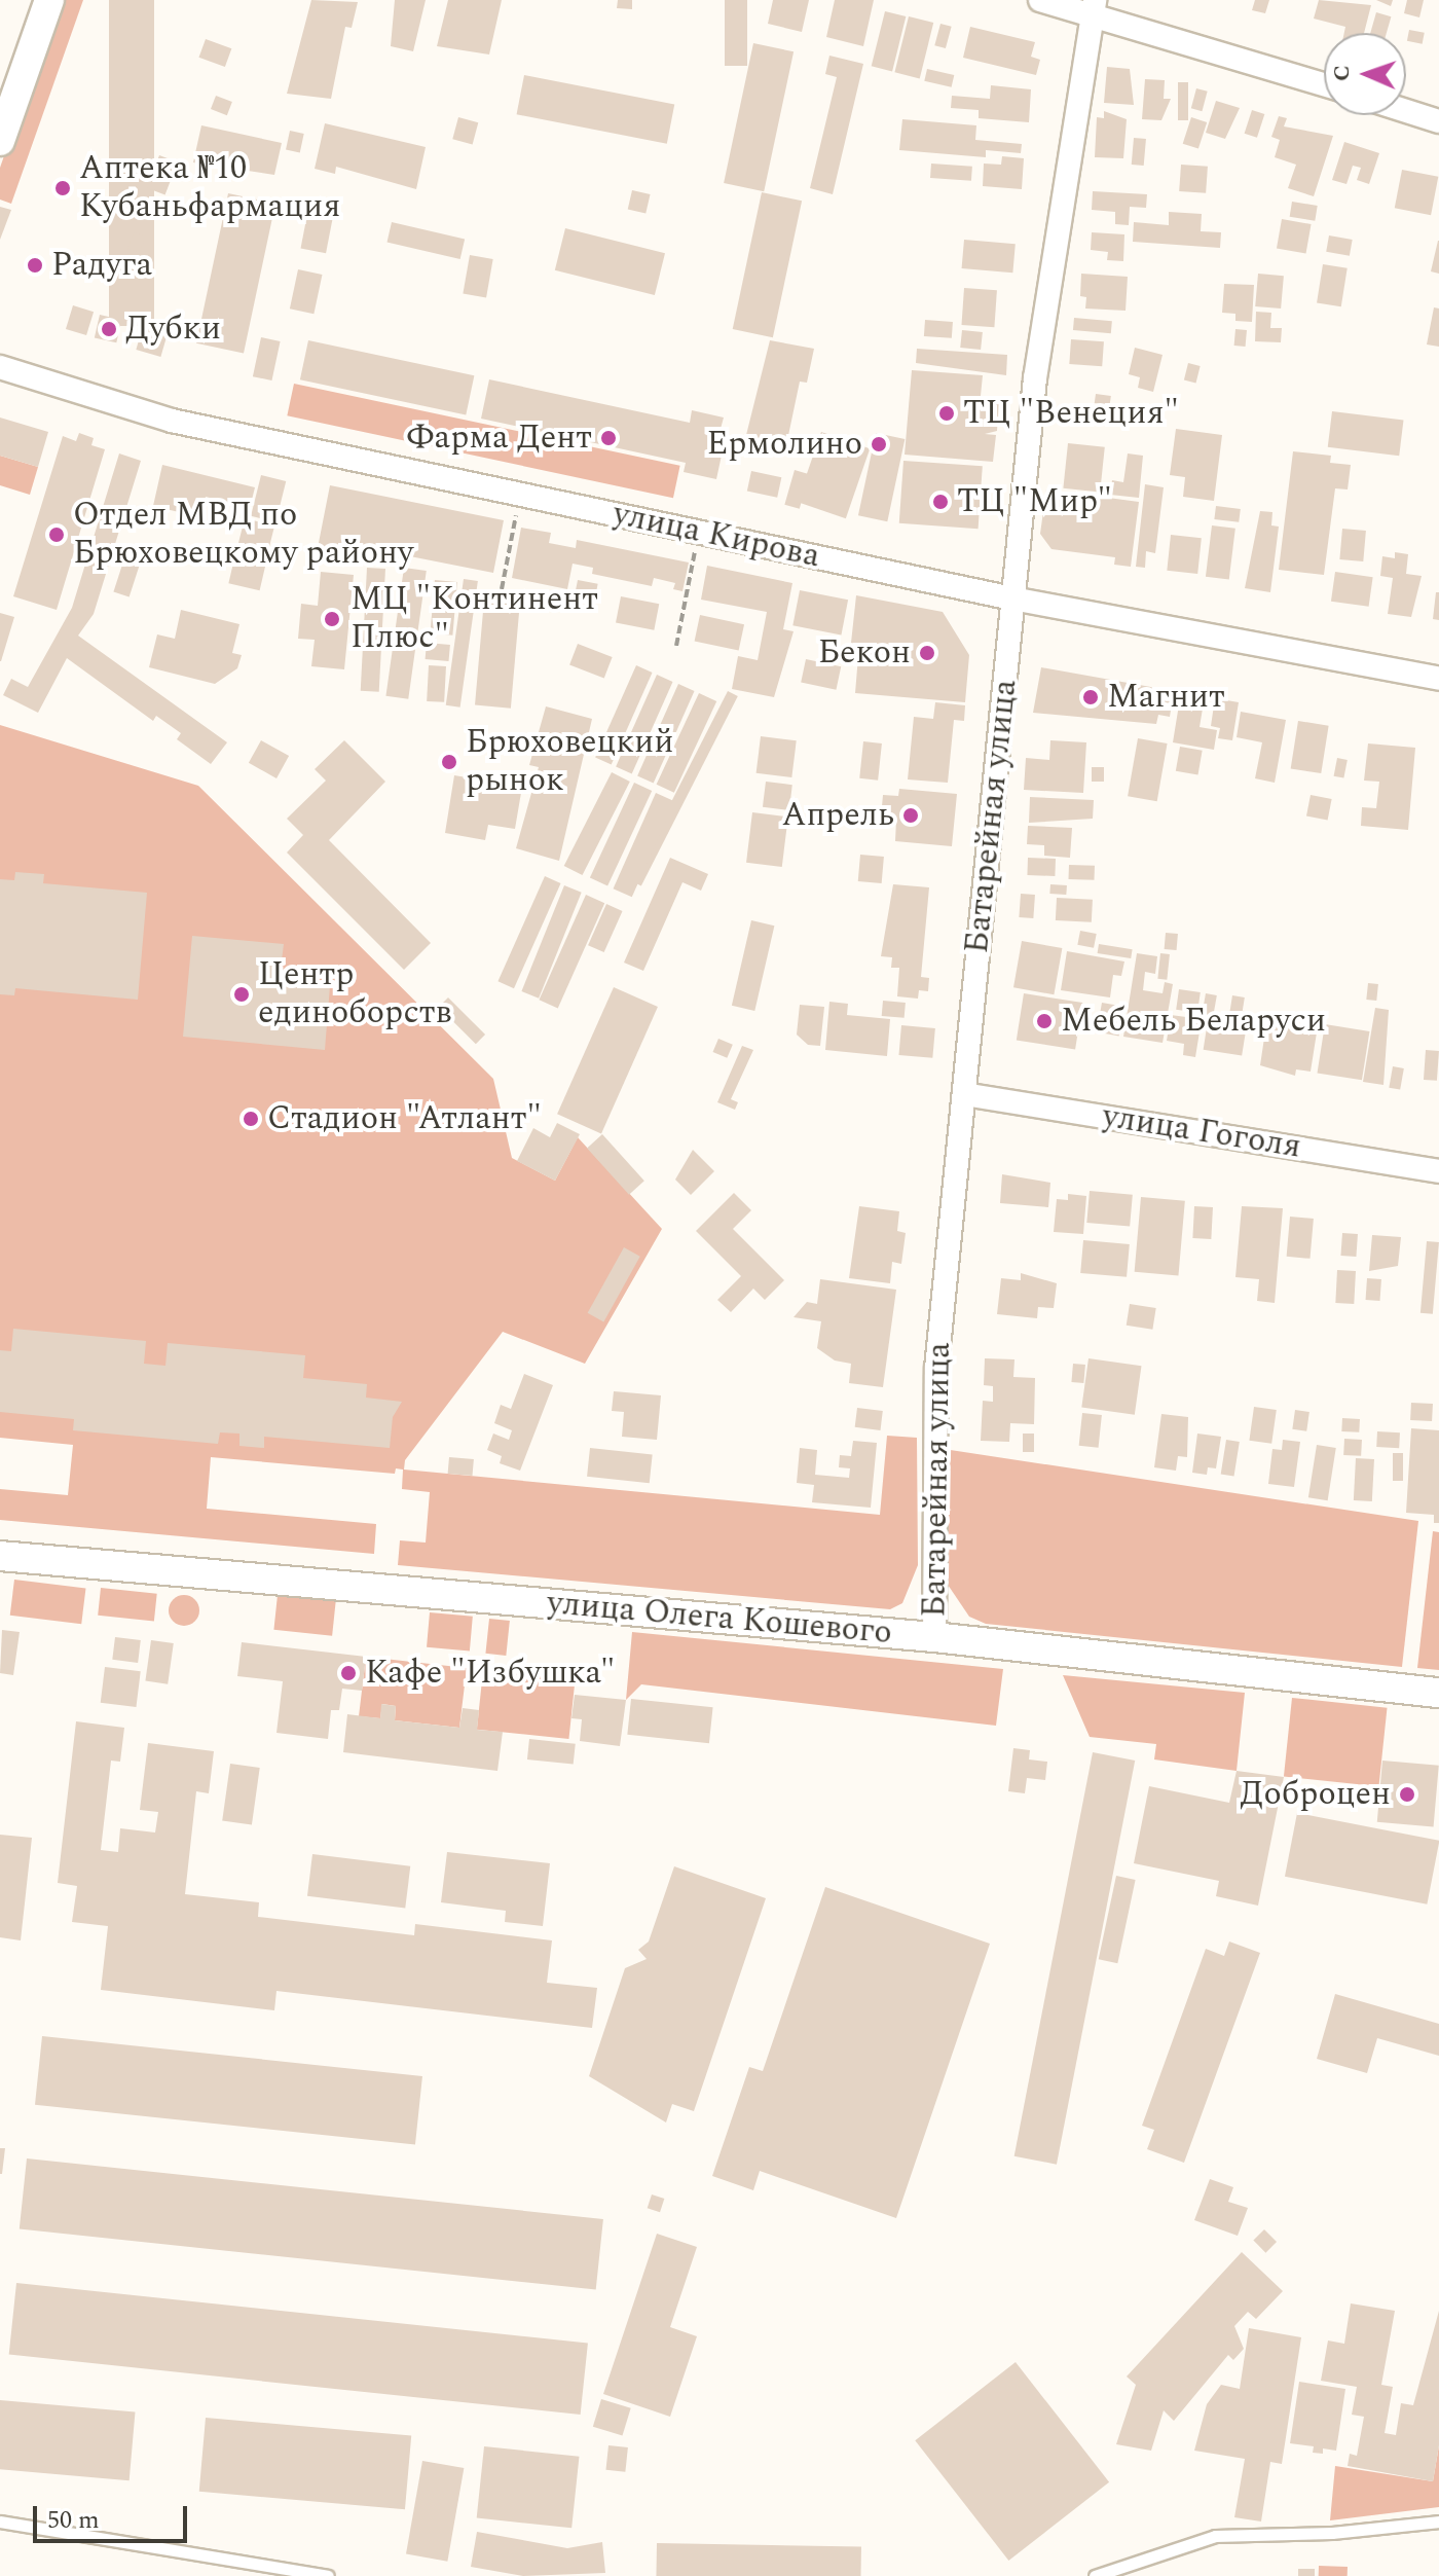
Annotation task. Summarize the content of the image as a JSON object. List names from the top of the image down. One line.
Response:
{"streets":{"street":["улица Кирова","Батарейная улица","улица Гоголя","улица Олега Кошевого"]},"crossings":[["улица Кирова","Батарейная улица"],["Батарейная улица","улица Гоголя"],["Батарейная улица","улица Олега Кошевого"]],"places":["Аптека №10 Кубаньфармация","Радуга","Дубки","ТЦ \"Венеция\"","Фарма Дент","Ермолино","ТЦ \"Мир\"","Отдел МВД по Брюховецкому району","МЦ \"Континент Плюс\"","Бекон","Магнит","Брюховецкий рынок","Апрель","Центр единоборств","Мебель Беларуси","Стадион \"Атлант\"","Кафе \"Избушка\"","Доброцен"],"scale_bar":"50 m","north":"left"}
